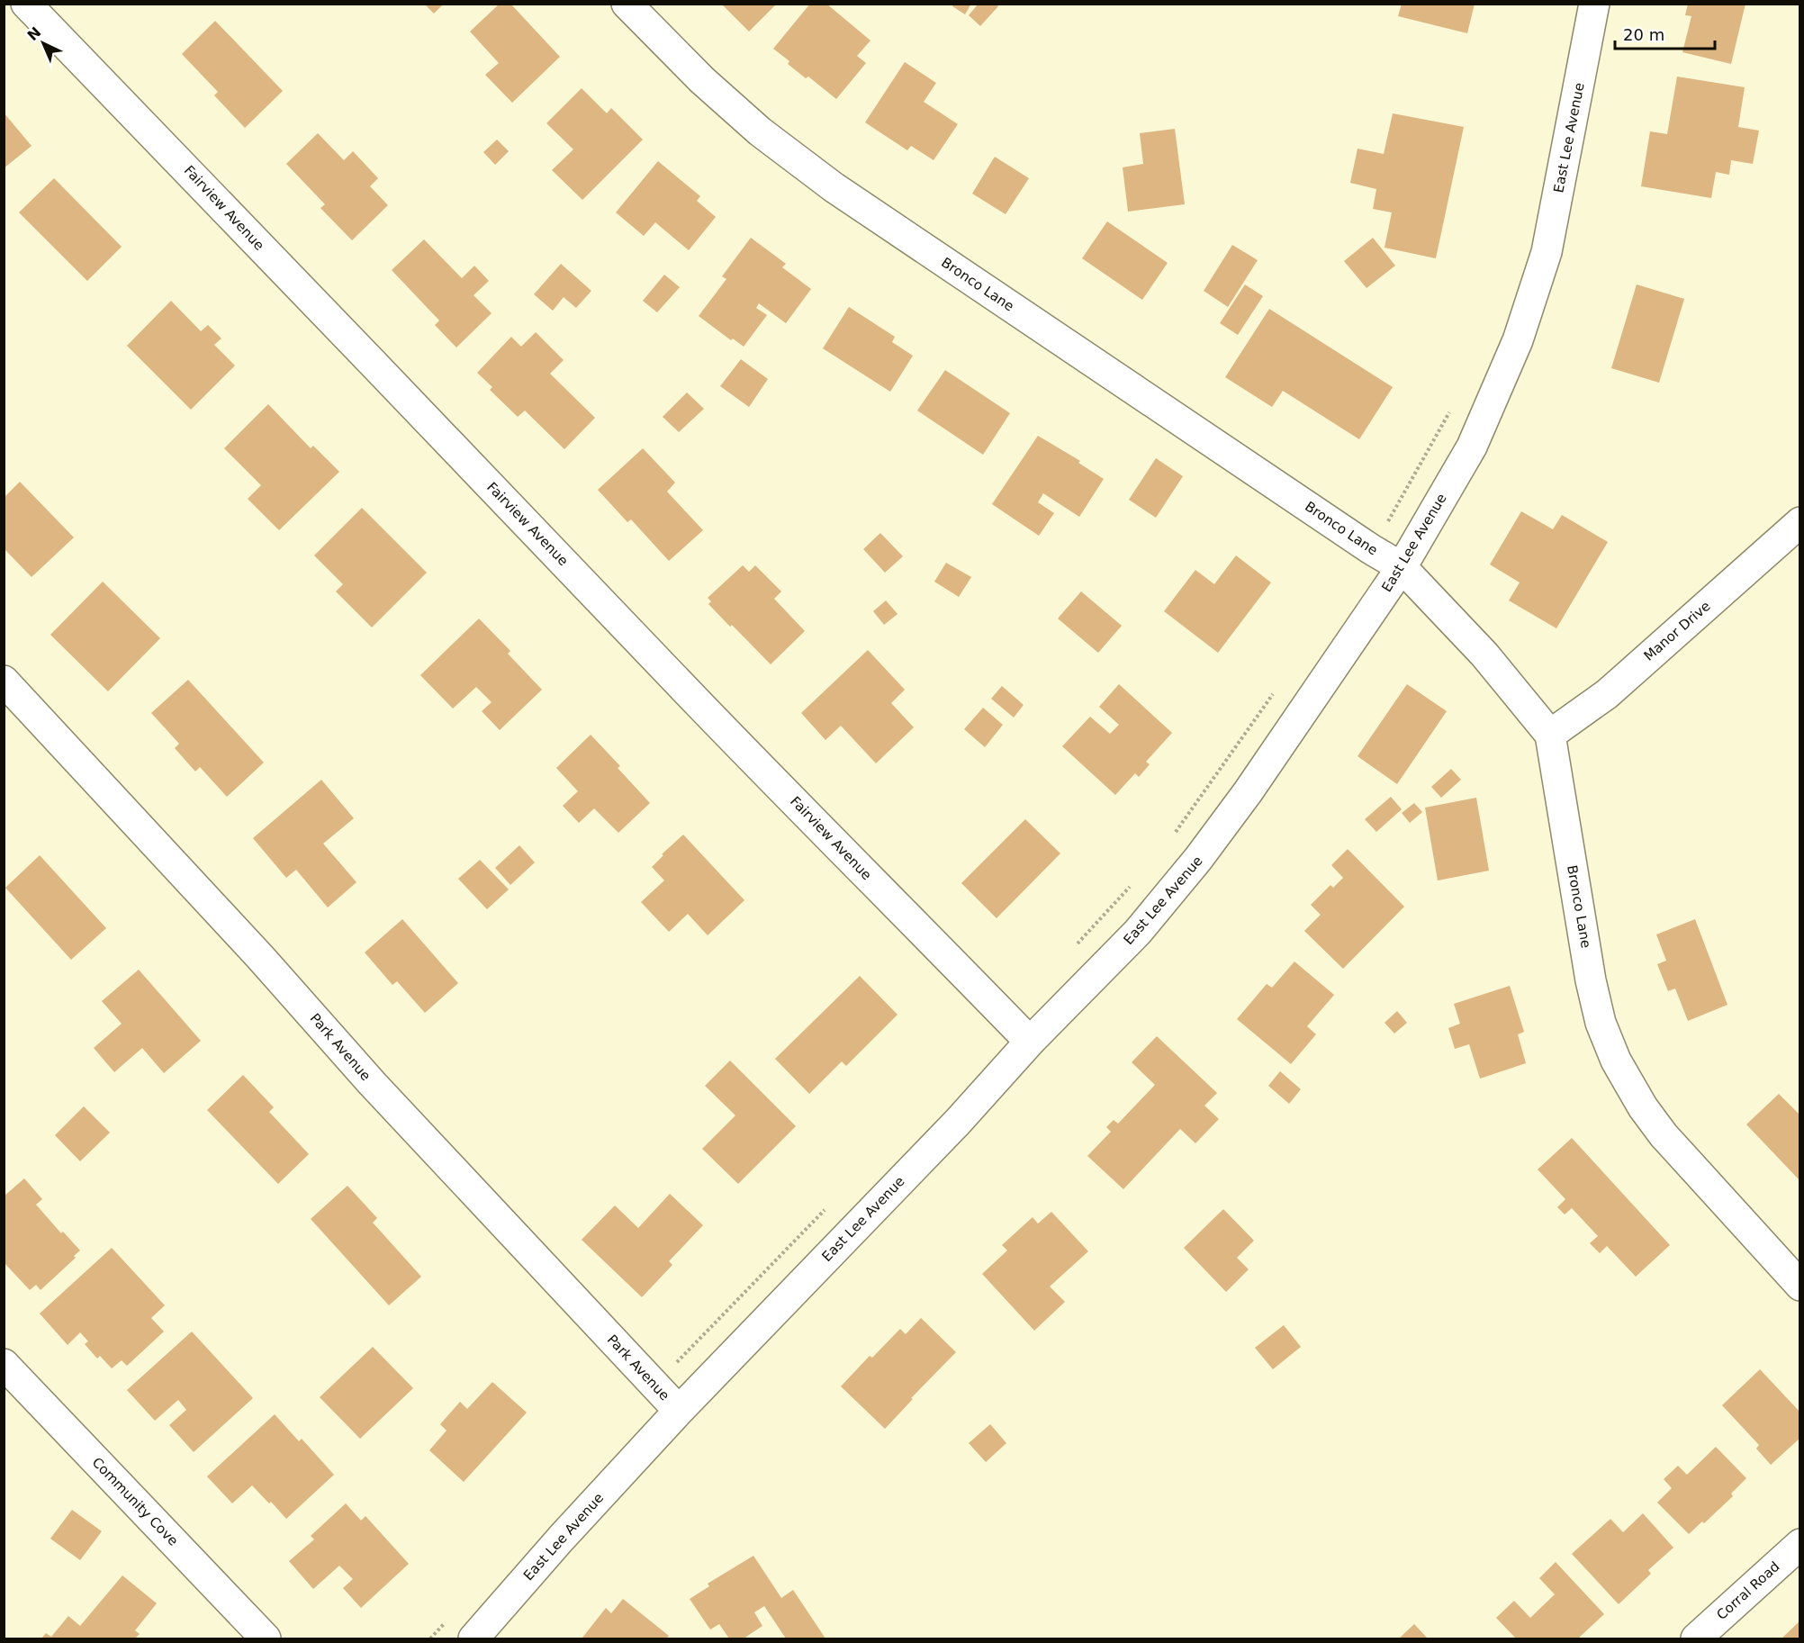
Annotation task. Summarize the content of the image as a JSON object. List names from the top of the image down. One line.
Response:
{"streets":{"street":["East Lee Avenue","Fairview Avenue","Bronco Lane","Manor Drive","Park Avenue","Community Cove","Corral Road"]},"crossings":[["East Lee Avenue","Fairview Avenue"],["East Lee Avenue","Bronco Lane"],["East Lee Avenue","Park Avenue"],["Bronco Lane","Manor Drive"]],"scale_bar":"20 m","north":"top left"}
